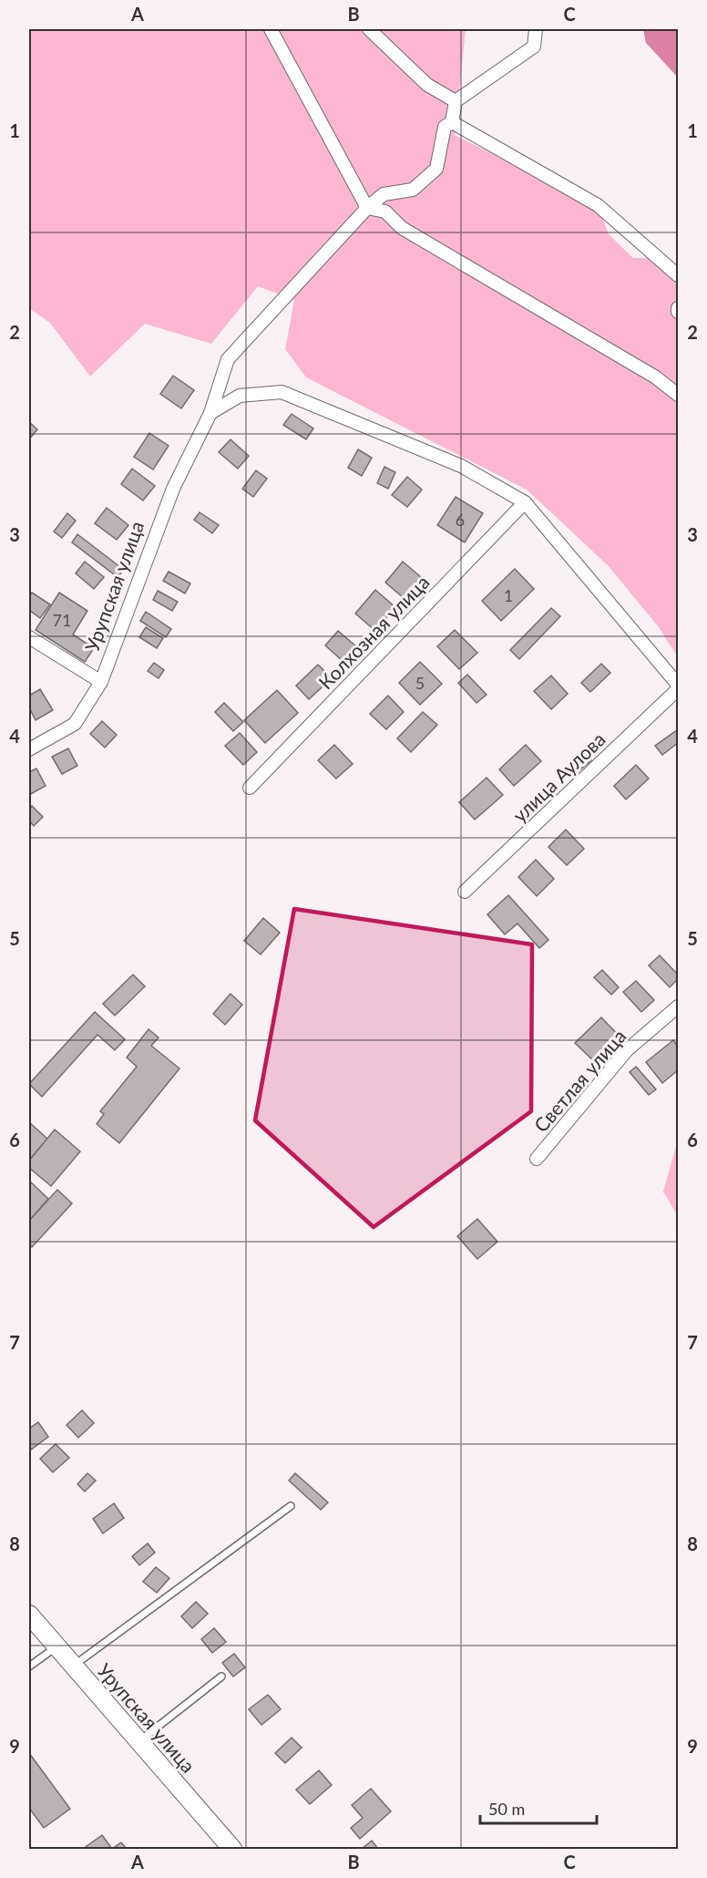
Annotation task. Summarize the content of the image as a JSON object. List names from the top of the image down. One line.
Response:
{"streets":{"street":["Урупская улица","Колхозная улица","улица Аулова","Светлая улица"]},"house_numbers":["6","1","71","5"],"scale_bar":"50 m","grid":{"columns":["A","B","C"],"rows":["1","2","3","4","5","6","7","8","9"]}}
